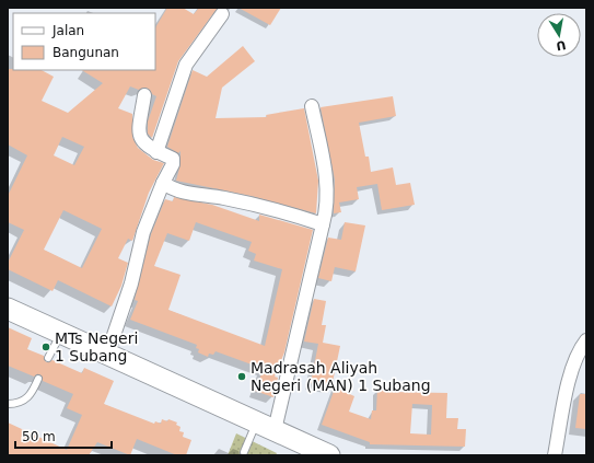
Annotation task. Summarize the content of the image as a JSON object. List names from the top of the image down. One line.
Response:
{"places":["MTs Negeri 1 Subang","Madrasah Aliyah Negeri (MAN) 1 Subang"],"legend":["Jalan","Bangunan"],"scale_bar":"50 m","north":"bottom"}
